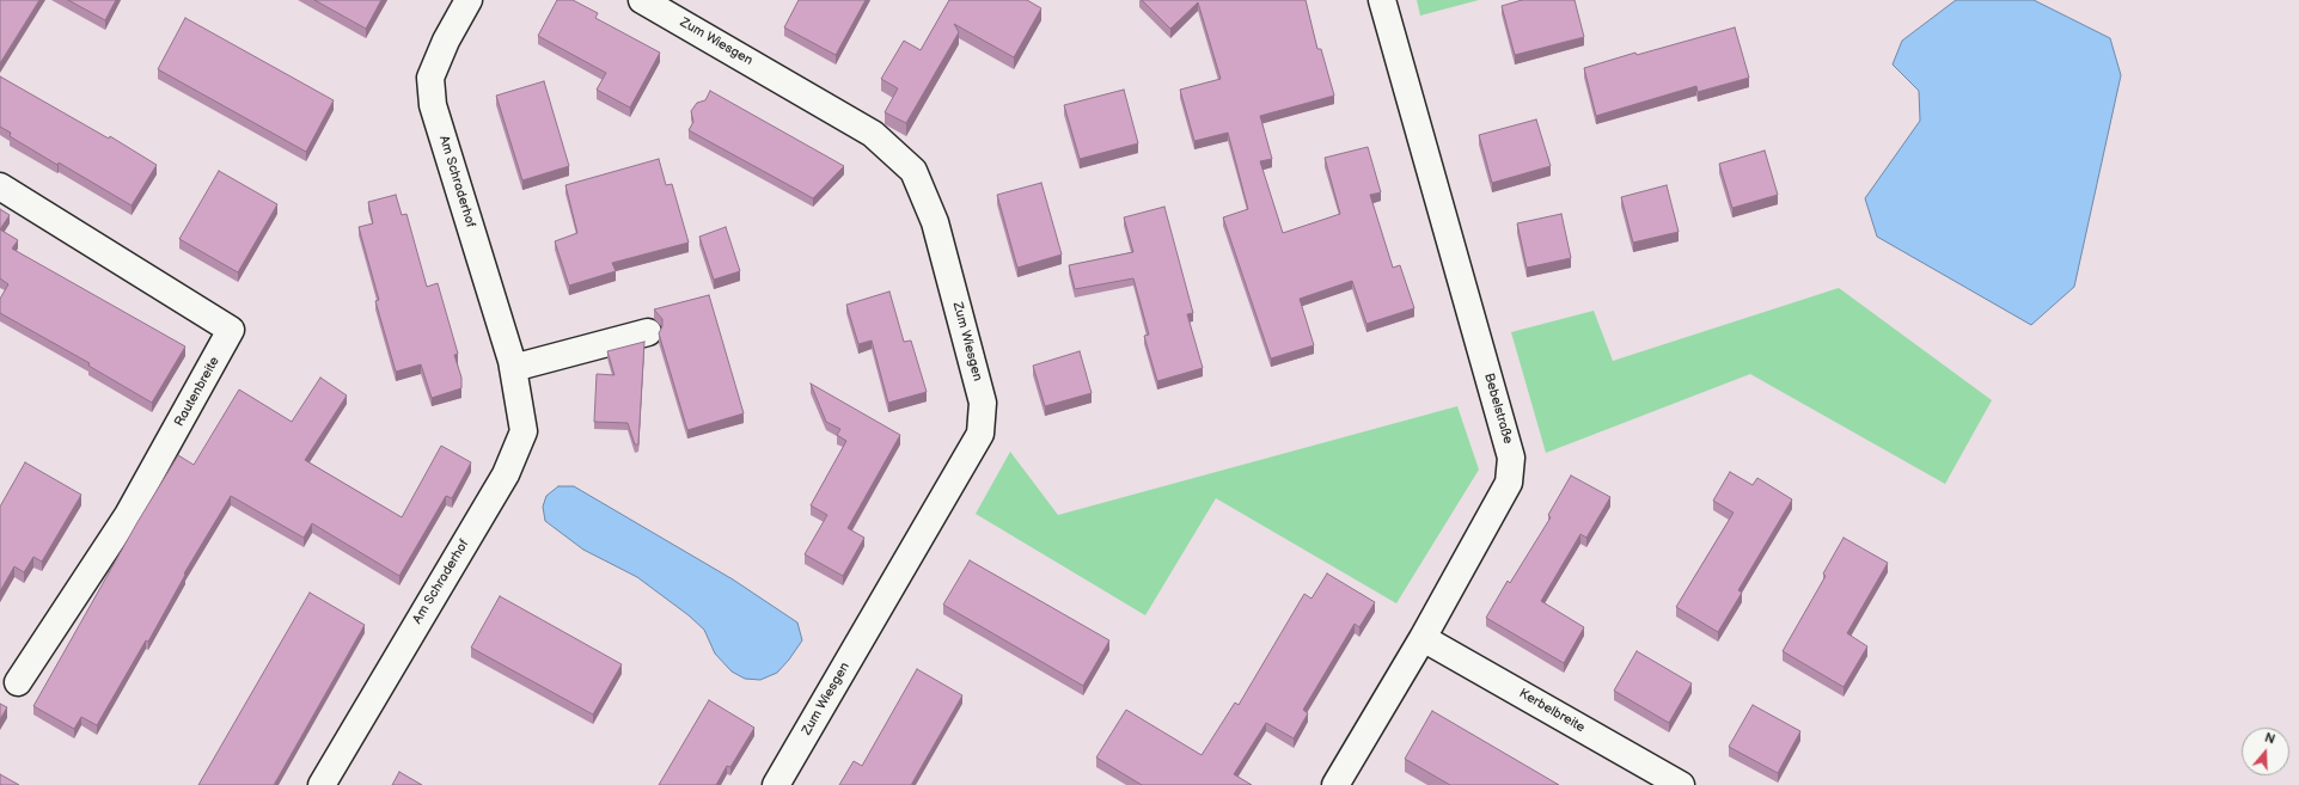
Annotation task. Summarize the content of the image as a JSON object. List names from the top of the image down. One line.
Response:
{"streets":{"street":["Zum Wiesgen","Am Schraderhof","Rautenbreite","Bebelstraße","Kerbelbreite"]},"crossings":[["Bebelstraße","Kerbelbreite"]],"north":"top"}
